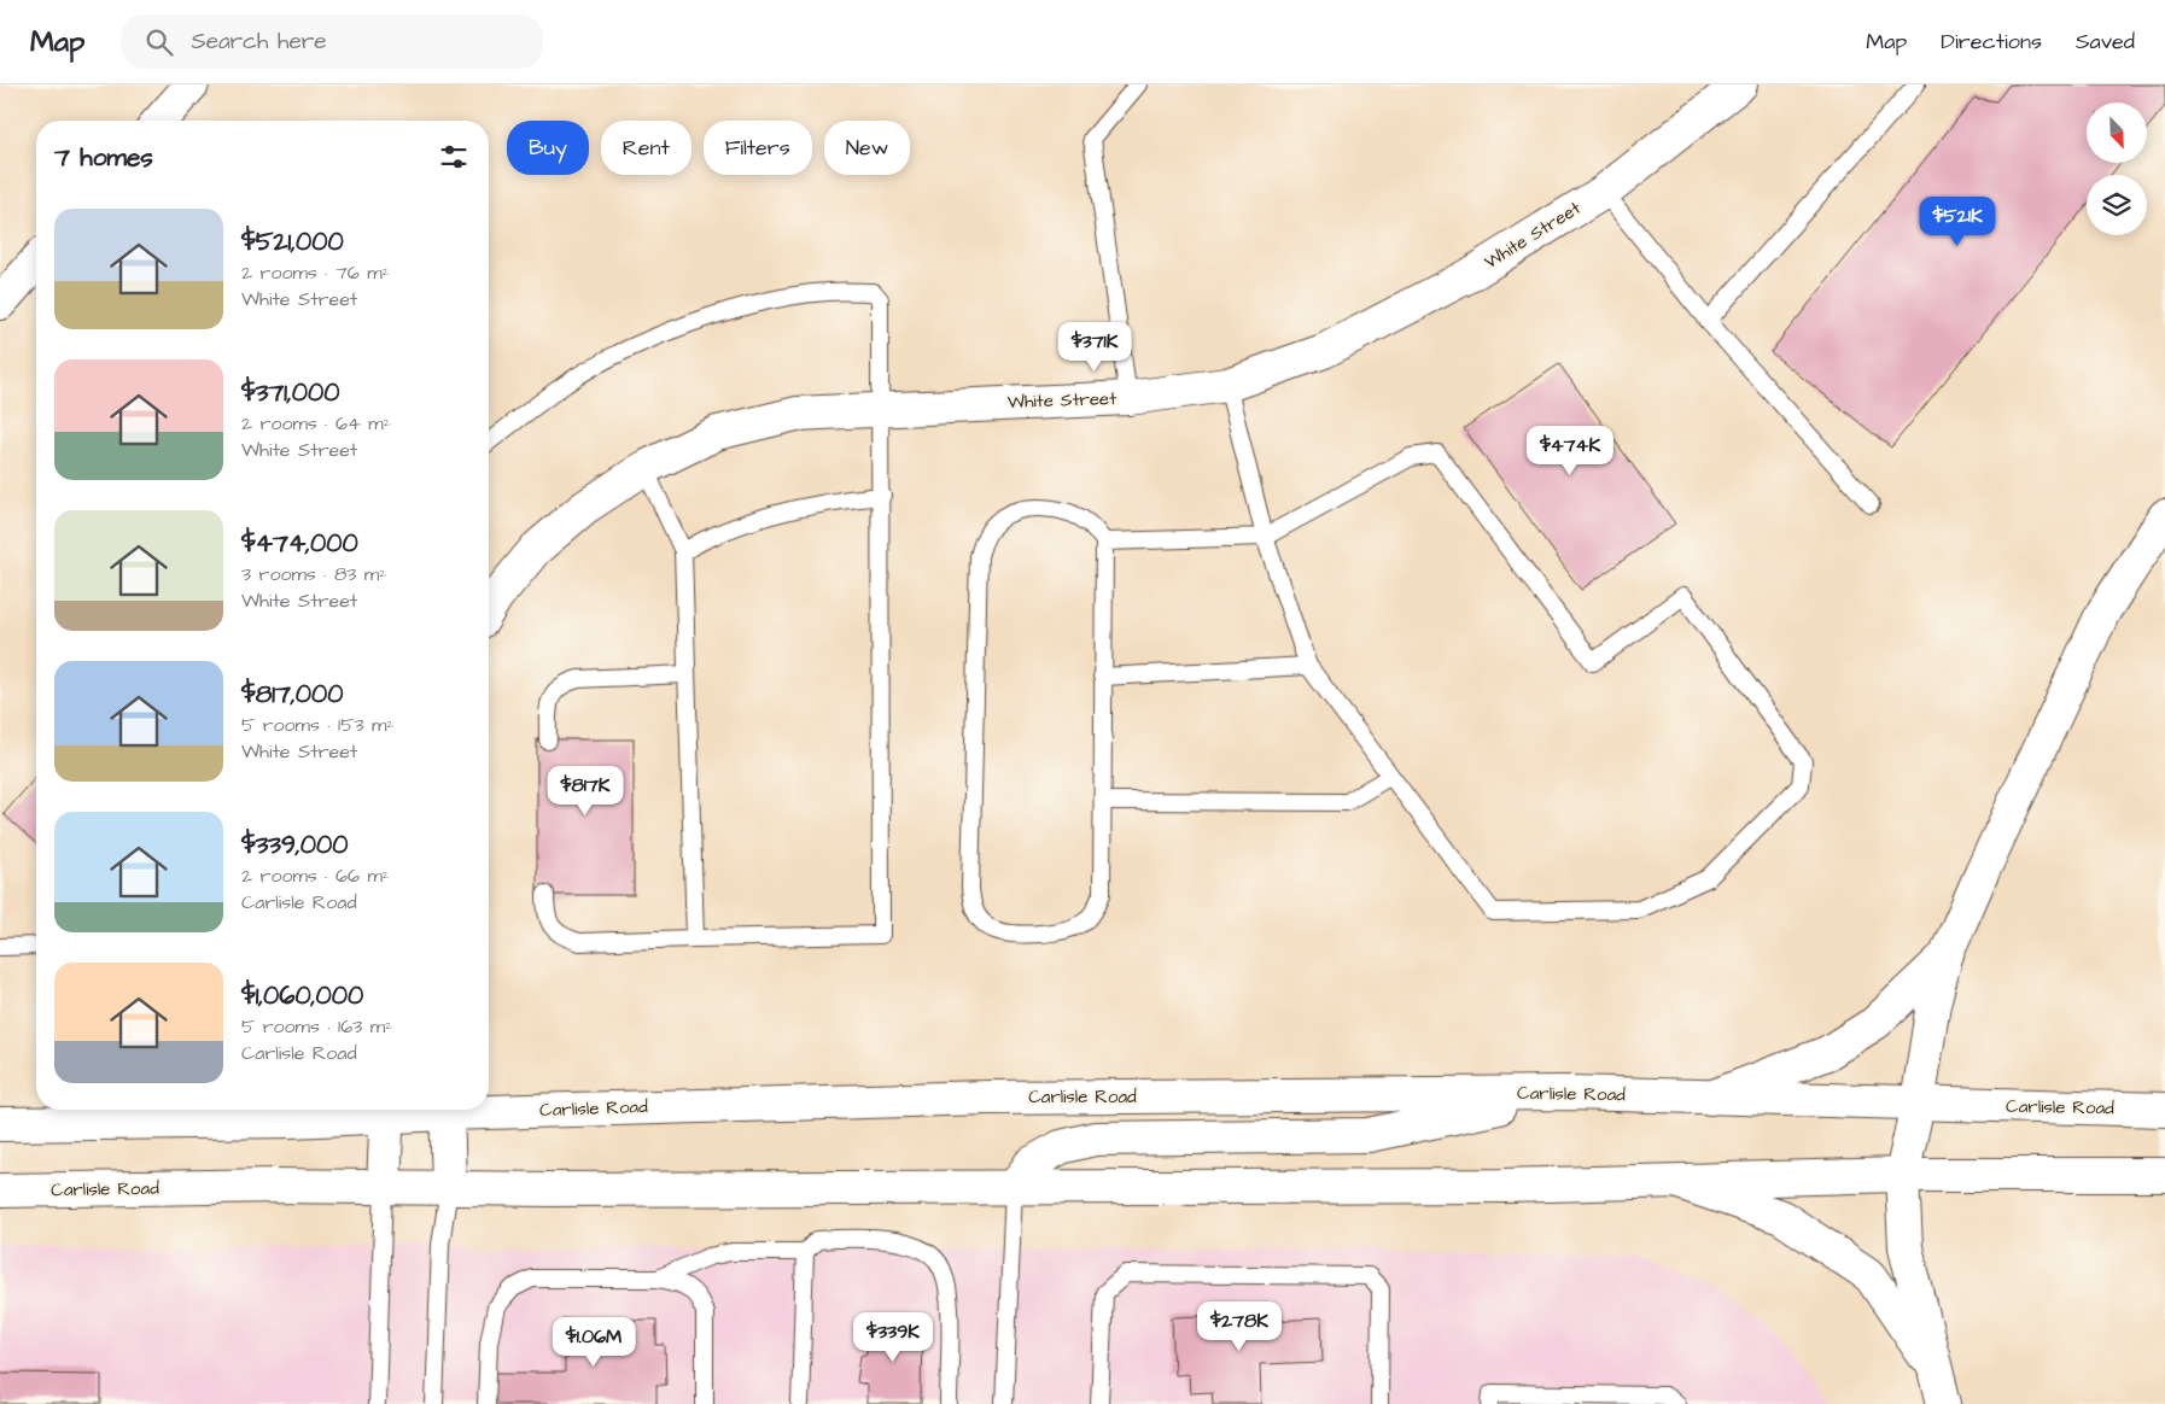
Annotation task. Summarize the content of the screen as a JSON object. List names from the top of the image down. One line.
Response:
{"streets":{"main road":["White Street","Carlisle Road"]},"north":"bottom right","page":{"header":"Map","search":"Search here","nav":["Map","Directions","Saved"],"chip":["Buy","Rent","Filters","New"],"heading":"7 homes","list":[{"name":"$521,000","note":"2 rooms · 76 m² · White Street"},{"name":"$371,000","note":"2 rooms · 64 m² · White Street"},{"name":"$474,000","note":"3 rooms · 83 m² · White Street"},{"name":"$817,000","note":"5 rooms · 153 m² · White Street"},{"name":"$339,000","note":"2 rooms · 66 m² · Carlisle Road"},{"name":"$1,060,000","note":"5 rooms · 163 m² · Carlisle Road"}],"price":["$521K","$371K","$474K","$817K","$278K","$339K","$1.06M"]}}
